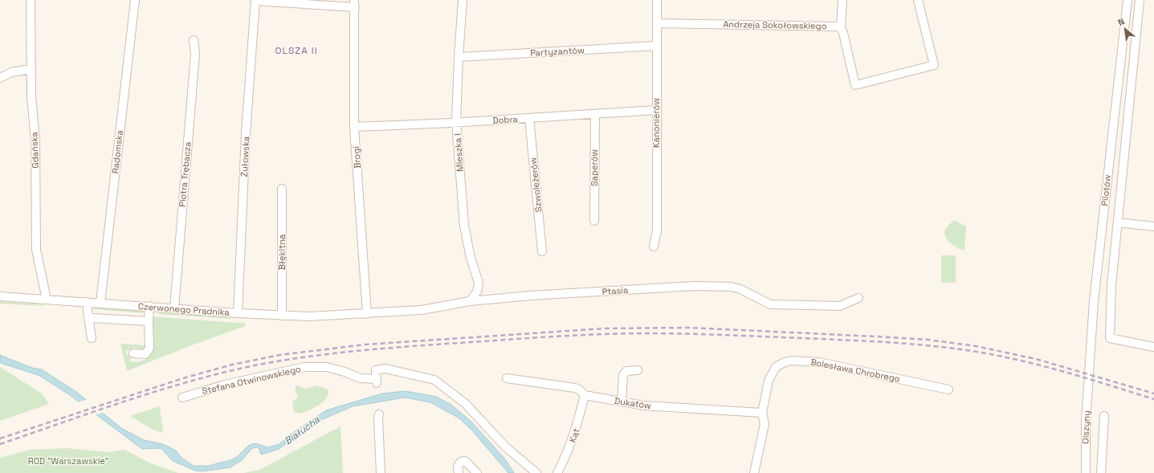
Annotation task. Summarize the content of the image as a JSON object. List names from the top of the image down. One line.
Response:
{"streets":{"street":["Andrzeja Sokołowskiego","Partyzantów","Dobra","Kanonierów","Gdańska","Radomska","Mieszka I","Żułowska","Brogi","Saperów","Piotra Trębacza","Szwoleżerów","Pilotów","Błękitna","Ptasia","Czerwonego Prądnika","Bolesława Chrobrego","Stefana Otwinowskiego","Dukatów","Olszyny","Kąt"]},"crossings":[["Andrzeja Sokołowskiego","Kanonierów"],["Partyzantów","Kanonierów"],["Partyzantów","Mieszka I"],["Dobra","Kanonierów"],["Dobra","Mieszka I"],["Dobra","Brogi"],["Dobra","Saperów"],["Dobra","Szwoleżerów"],["Gdańska","Czerwonego Prądnika"],["Radomska","Czerwonego Prądnika"],["Mieszka I","Ptasia"],["Żułowska","Czerwonego Prądnika"],["Brogi","Ptasia"],["Brogi","Czerwonego Prądnika"],["Piotra Trębacza","Czerwonego Prądnika"],["Pilotów","Olszyny"],["Błękitna","Czerwonego Prądnika"],["Ptasia","Czerwonego Prądnika"],["Bolesława Chrobrego","Dukatów"],["Dukatów","Kąt"]],"districts":["OLSZA II"],"water":["Białucha"],"parks":["ROD \"Warszawskie\""],"north":"top left"}
